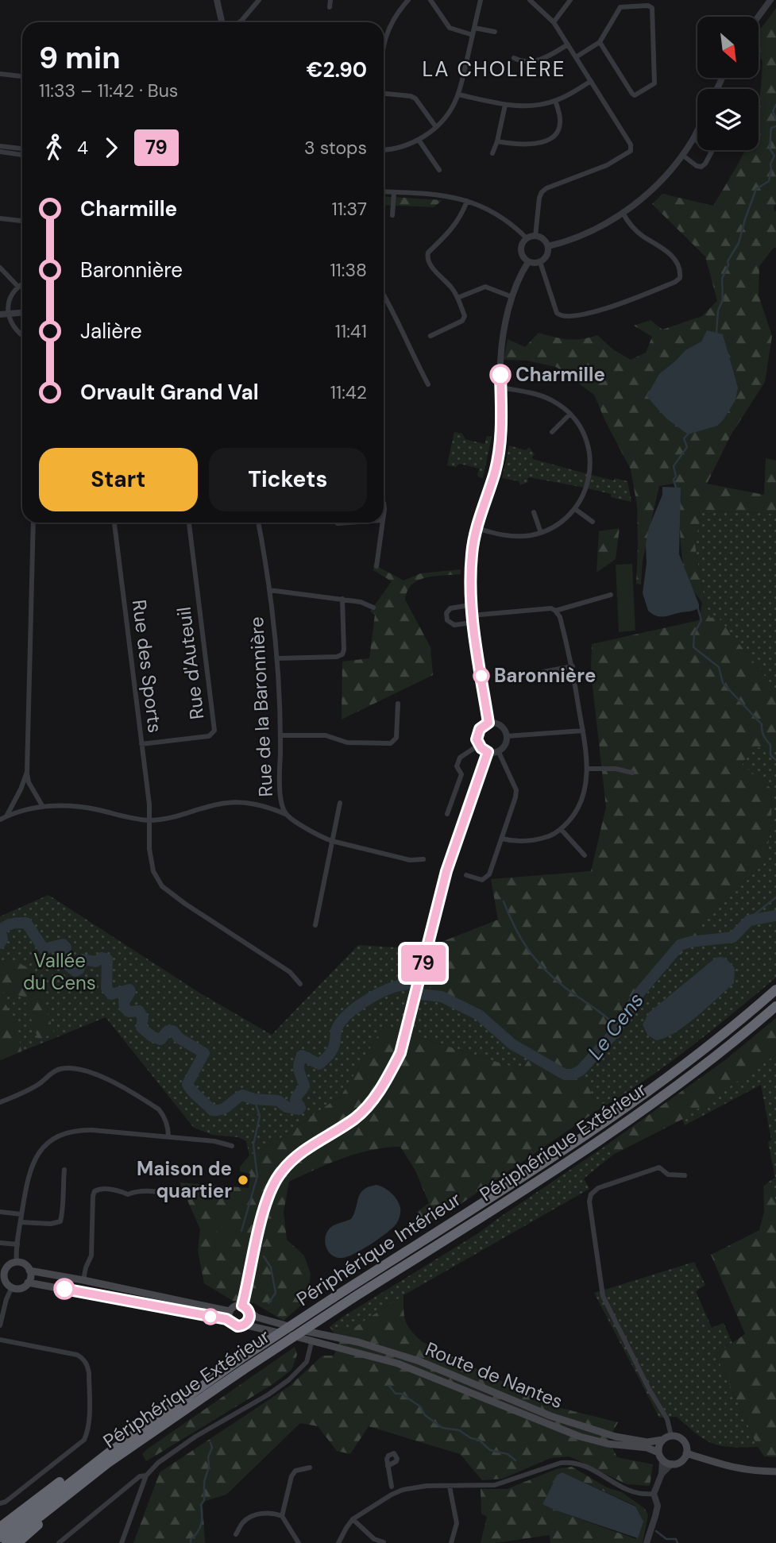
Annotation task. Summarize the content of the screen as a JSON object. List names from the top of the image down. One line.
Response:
{"streets":{"highway":["Périphérique Extérieur","Périphérique Intérieur"],"main road":["Route de Nantes"],"street":["Rue d'Auteuil","Rue des Sports","Rue de la Baronnière"]},"crossings":[["Rue d'Auteuil","Rue des Sports"],["Périphérique Extérieur","Périphérique Intérieur"]],"districts":["LA CHOLIÈRE"],"water":["Le Cens"],"parks":["Vallée du Cens"],"places":["Charmille","Baronnière","Maison de quartier"],"lines":["bus line 79"],"north":"bottom right","page":{"on_map":"79","heading":["9 min","11:33 – 11:42 · Bus","€2.90"],"legs":["4","79","3 stops"],"list":[{"name":"Charmille","value":"11:37"},{"name":"Baronnière","value":"11:38"},{"name":"Jalière","value":"11:41"},{"name":"Orvault Grand Val","value":"11:42"}],"buttons":["Start","Tickets"]}}
